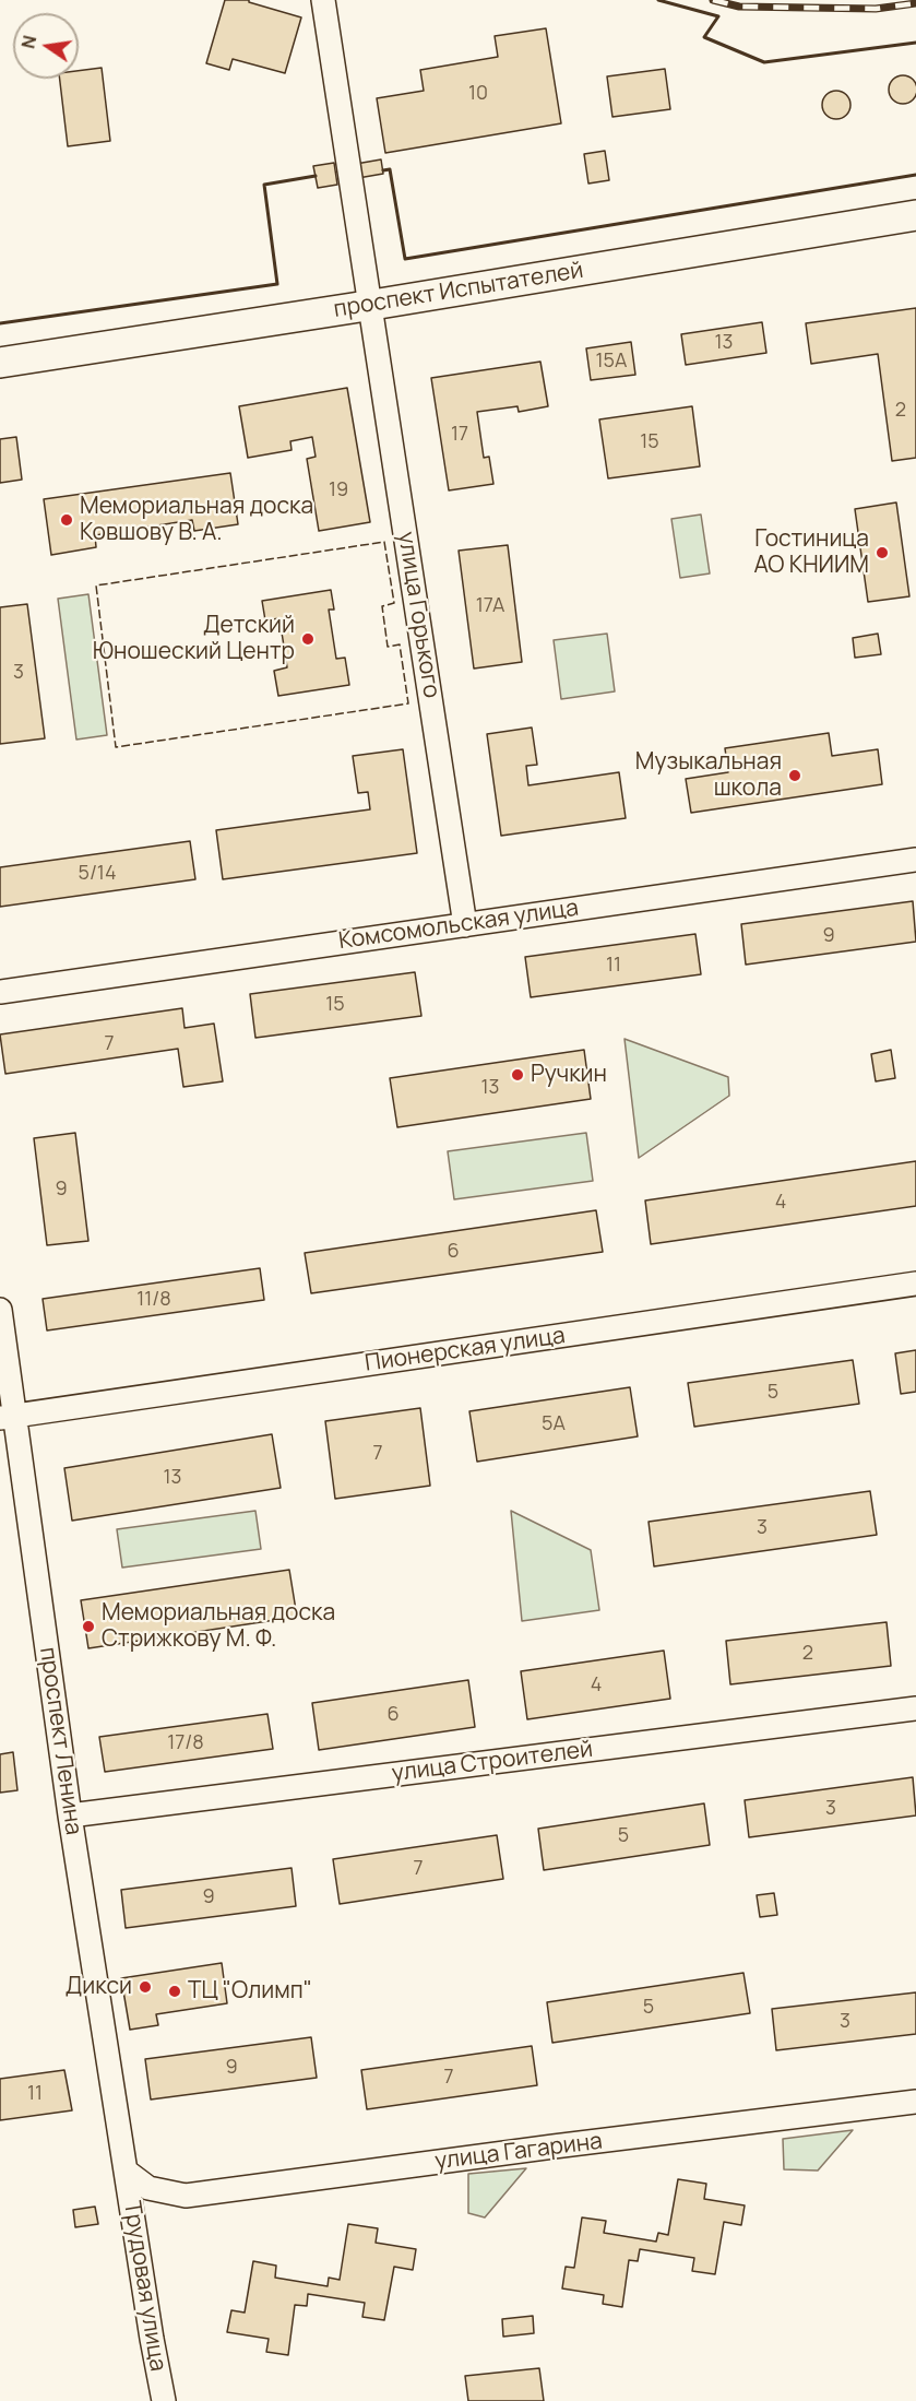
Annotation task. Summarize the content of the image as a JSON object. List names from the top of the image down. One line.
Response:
{"streets":{"main road":["проспект Испытателей"],"street":["улица Горького","Комсомольская улица","Пионерская улица","проспект Ленина","улица Строителей","улица Гагарина","Трудовая улица"]},"crossings":[["проспект Испытателей","улица Горького"],["улица Горького","Комсомольская улица"],["Пионерская улица","проспект Ленина"],["проспект Ленина","улица Строителей"],["проспект Ленина","улица Гагарина"],["проспект Ленина","Трудовая улица"],["улица Гагарина","Трудовая улица"]],"places":["Мемориальная доска Ковшову В. А.","Гостиница АО КНИИМ","Детский Юношеский Центр","Музыкальная школа","Ручкин","Мемориальная доска Стрижкову М. Ф.","Дикси","ТЦ \"Олимп\""],"house_numbers":["10","13","15А","2","17","15","19","17А","3","5/14","9","11","15","7","13","9","4","6","11/8","5","5А","7","13","3","2","4","6","17/8","3","5","7","9","5","3","9","7","11"],"north":"left"}
